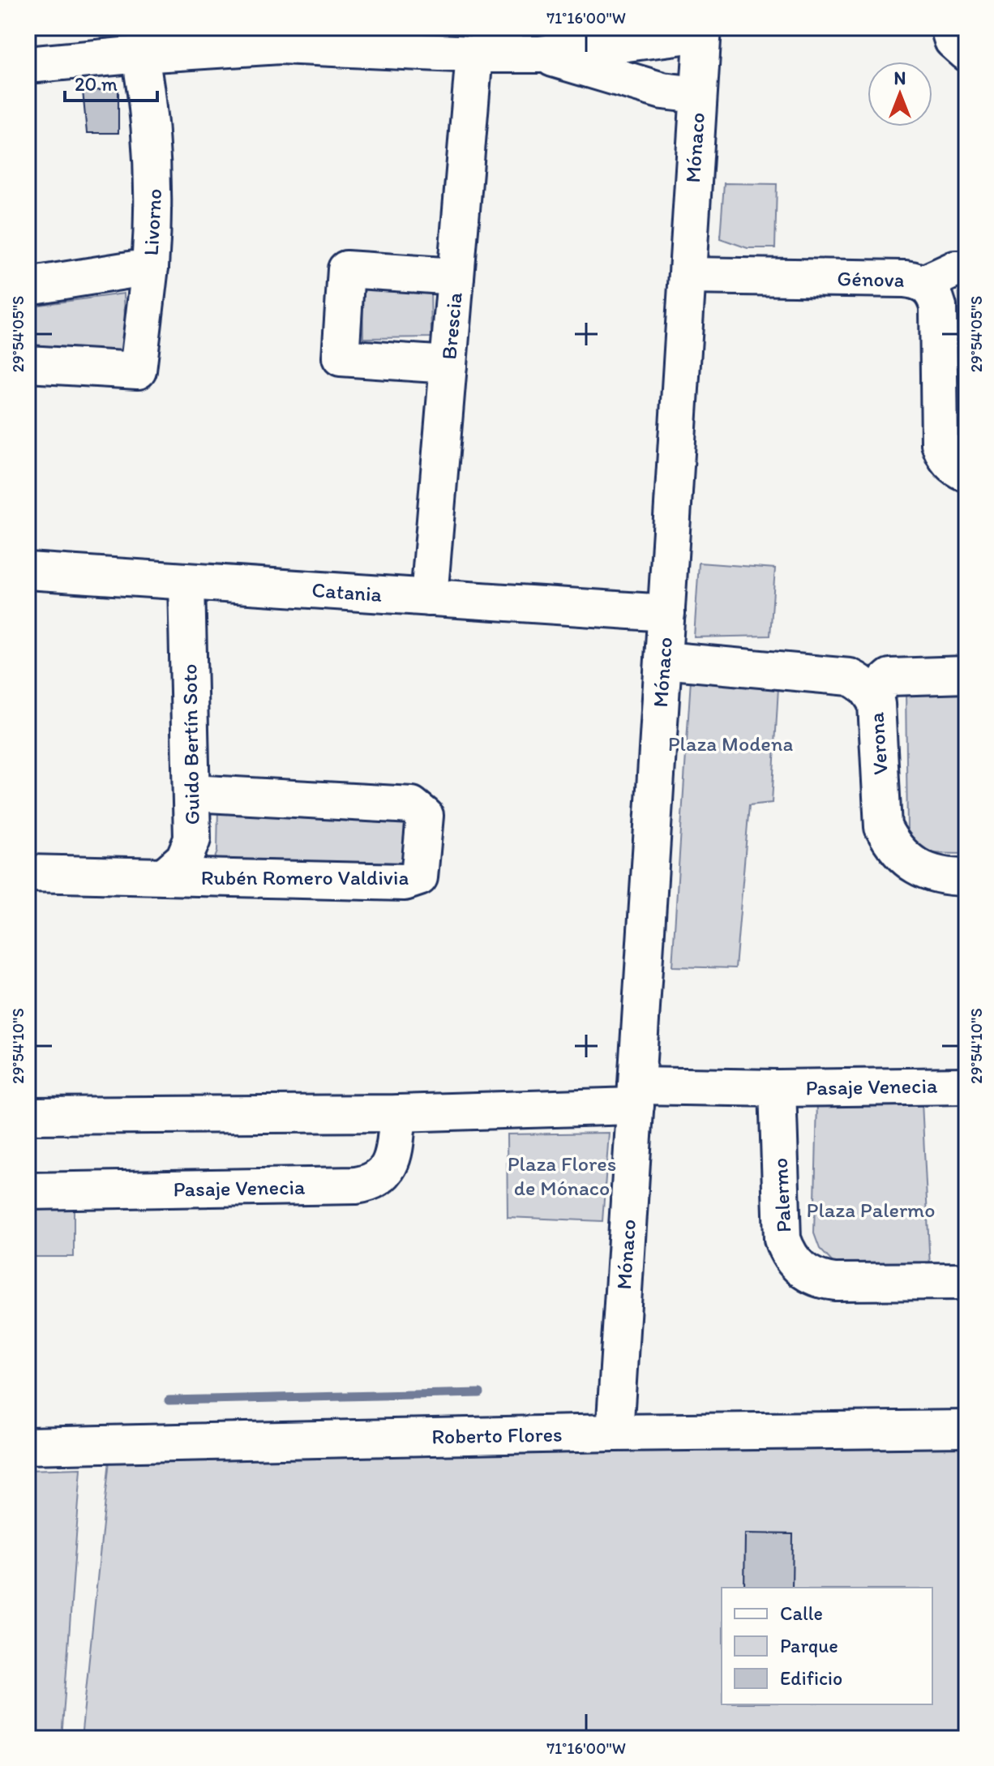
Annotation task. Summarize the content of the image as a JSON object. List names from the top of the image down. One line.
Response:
{"streets":{"street":["Mónaco","Livorno","Génova","Brescia","Catania","Verona","Guido Bertín Soto","Rubén Romero Valdivia","Pasaje Venecia","Palermo","Roberto Flores"]},"crossings":[["Mónaco","Génova"],["Mónaco","Catania"],["Mónaco","Verona"],["Mónaco","Roberto Flores"],["Brescia","Catania"],["Catania","Guido Bertín Soto"],["Guido Bertín Soto","Rubén Romero Valdivia"],["Pasaje Venecia","Palermo"]],"parks":["Plaza Modena","Plaza Flores de Mónaco","Plaza Palermo"],"legend":["Calle","Parque","Edificio"],"scale_bar":"20 m","north":"top","coordinates":["71°16'00\"W","29°54'05\"S","29°54'10\"S"]}
